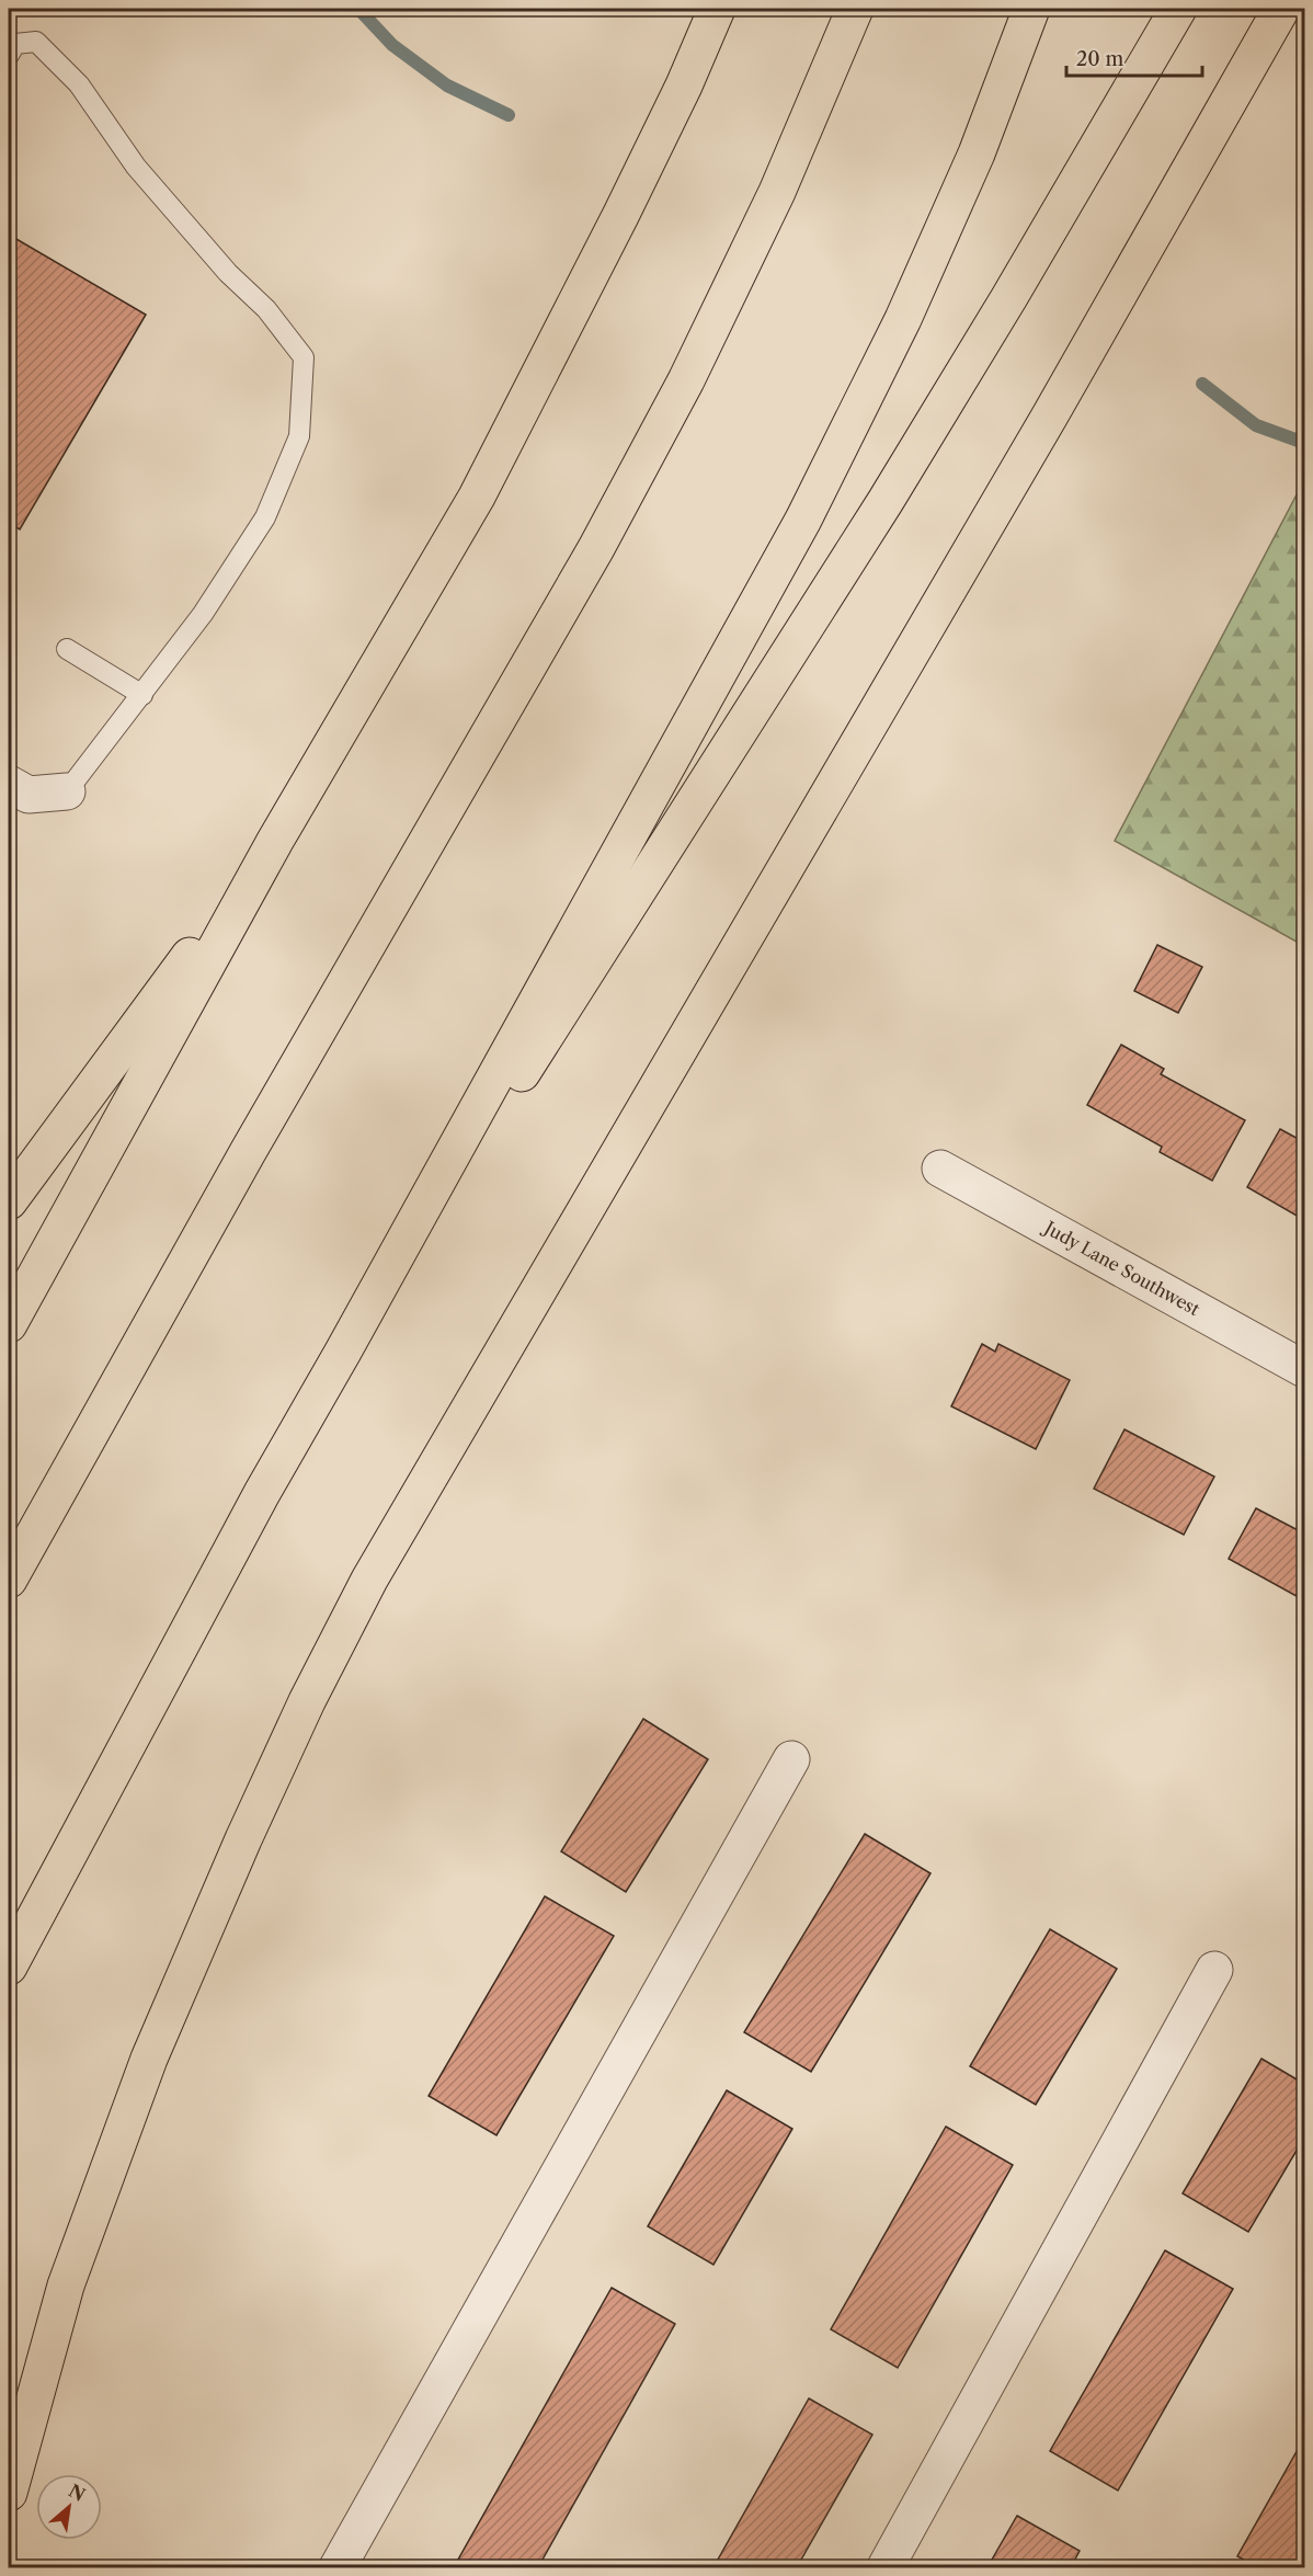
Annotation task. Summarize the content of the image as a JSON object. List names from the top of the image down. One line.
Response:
{"streets":{"street":["Judy Lane Southwest"]},"scale_bar":"20 m","north":"top right"}
